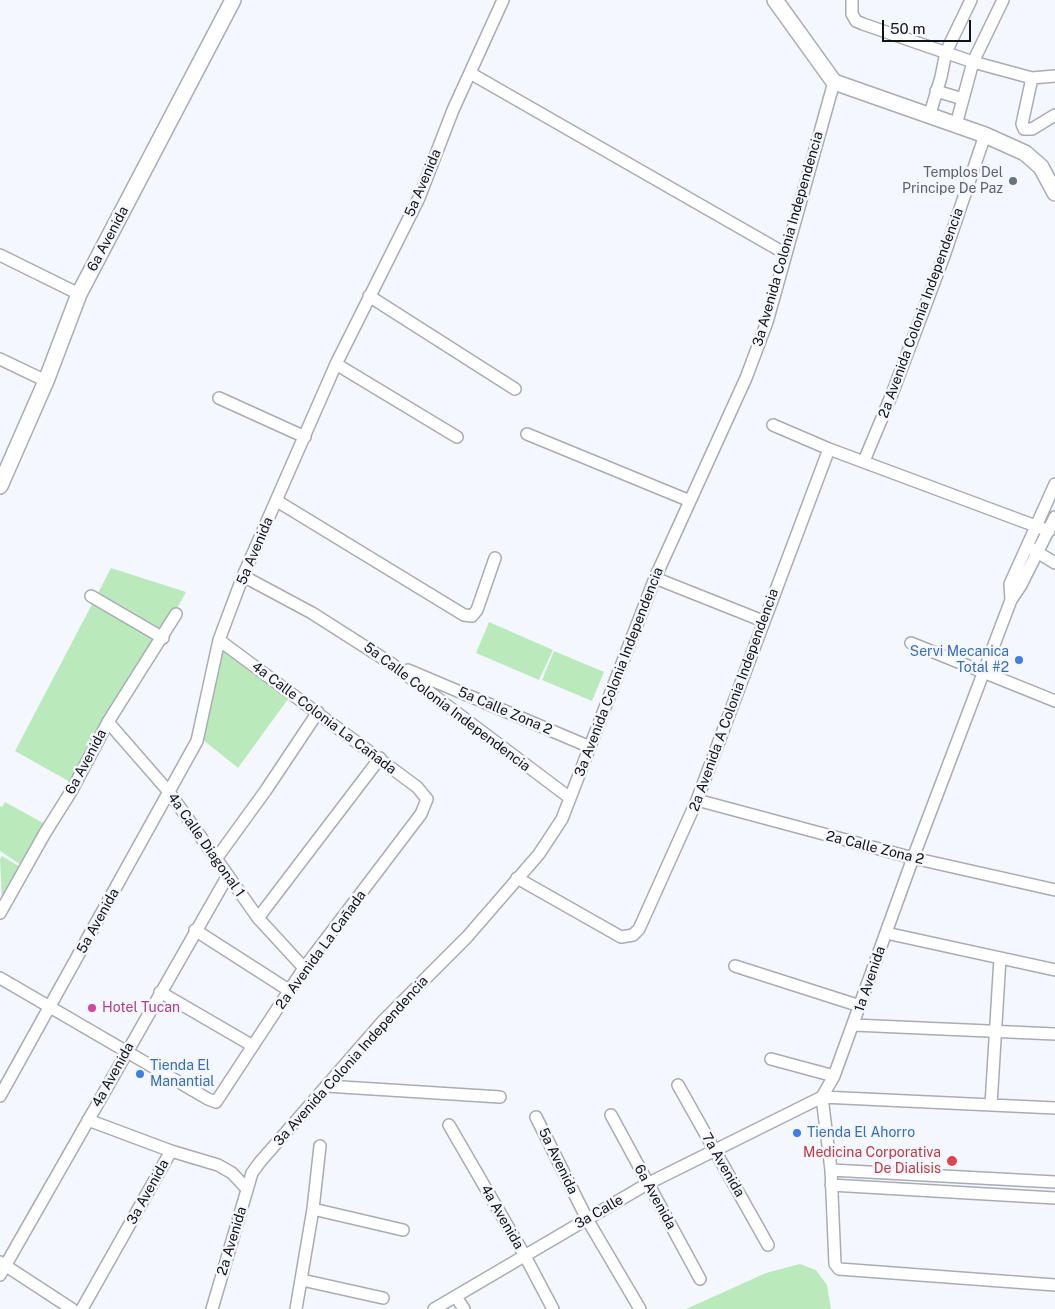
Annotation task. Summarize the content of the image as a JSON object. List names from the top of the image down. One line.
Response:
{"streets":{"street":["5a Avenida","6a Avenida","3a Avenida Colonia Independencia","2a Avenida Colonia Independencia","2a Avenida A Colonia Independencia","5a Calle Colonia Independencia","5a Calle Zona 2","4a Calle Colonia La Cañada","4a Calle Diagonal 1","2a Calle Zona 2","2a Avenida La Cañada","1a Avenida","4a Avenida","7a Avenida","3a Avenida","3a Calle","2a Avenida"]},"crossings":[["5a Avenida","5a Calle Colonia Independencia"],["5a Avenida","4a Calle Colonia La Cañada"],["5a Avenida","4a Calle Diagonal 1"],["5a Avenida","3a Calle"],["6a Avenida","4a Calle Diagonal 1"],["6a Avenida","3a Calle"],["3a Avenida Colonia Independencia","2a Avenida A Colonia Independencia"],["3a Avenida Colonia Independencia","5a Calle Colonia Independencia"],["3a Avenida Colonia Independencia","5a Calle Zona 2"],["3a Avenida Colonia Independencia","2a Avenida"],["2a Avenida A Colonia Independencia","2a Calle Zona 2"],["5a Calle Colonia Independencia","5a Calle Zona 2"],["4a Calle Colonia La Cañada","2a Avenida La Cañada"],["4a Calle Diagonal 1","2a Avenida La Cañada"],["4a Calle Diagonal 1","4a Avenida"],["2a Calle Zona 2","1a Avenida"],["2a Avenida La Cañada","4a Avenida"],["1a Avenida","3a Calle"],["4a Avenida","3a Calle"],["7a Avenida","3a Calle"],["3a Avenida","2a Avenida"]],"places":["Templos Del Principe De Paz","Servi Mecanica Total #2","Hotel Tucan","Tienda El Manantial","Tienda El Ahorro","Medicina Corporativa De Dialisis"],"scale_bar":"50 m"}
